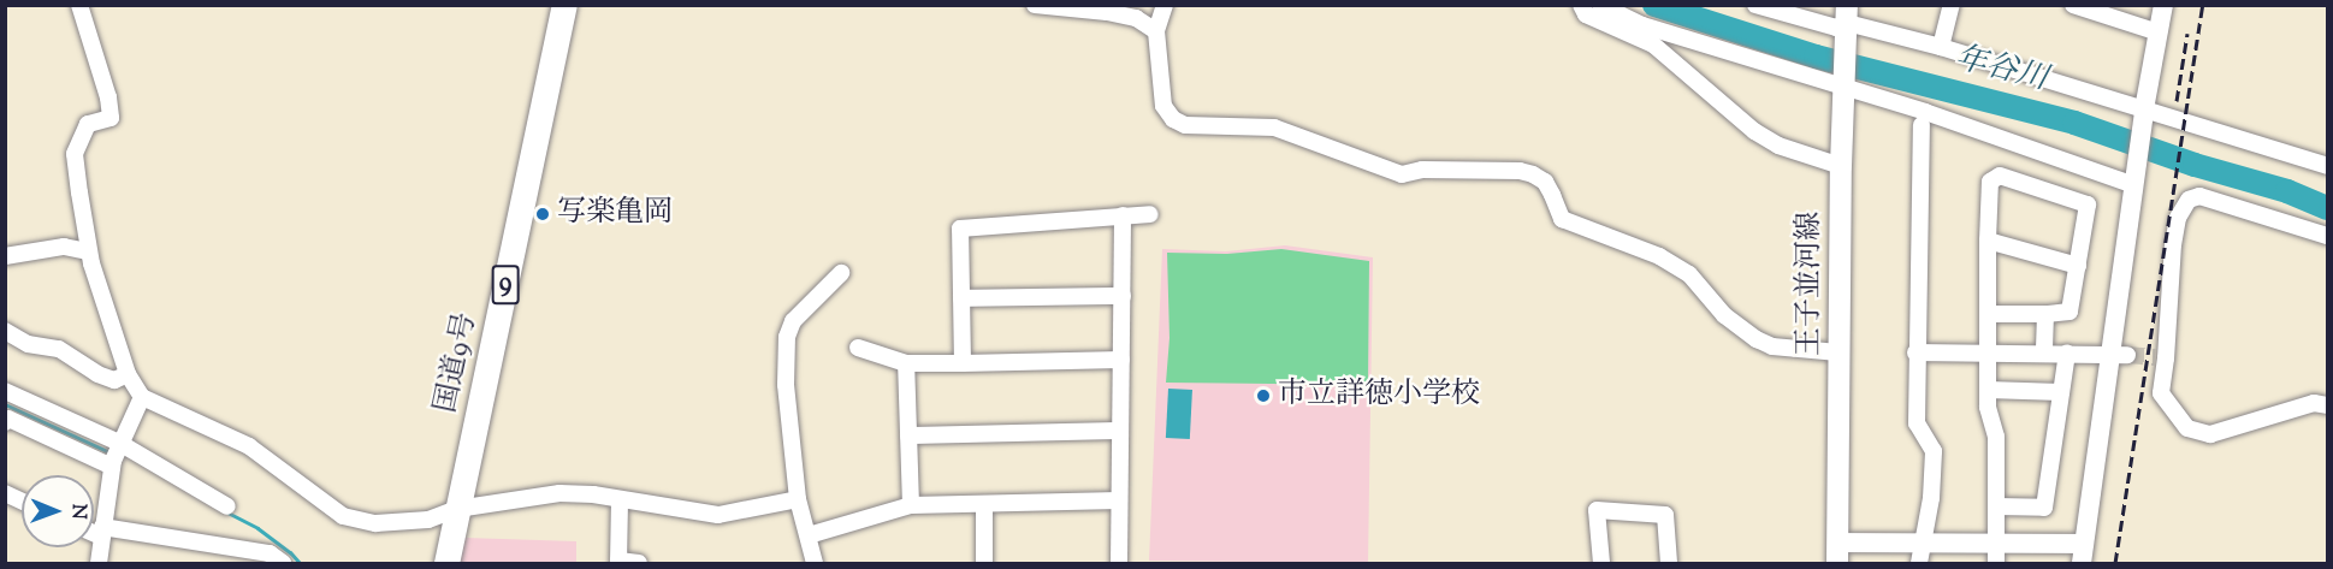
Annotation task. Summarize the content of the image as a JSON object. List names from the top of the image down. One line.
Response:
{"streets":{"highway":["9","国道9号"],"main road":["王子並河線"]},"water":["年谷川"],"places":["写楽亀岡","市立詳徳小学校"],"north":"right"}
